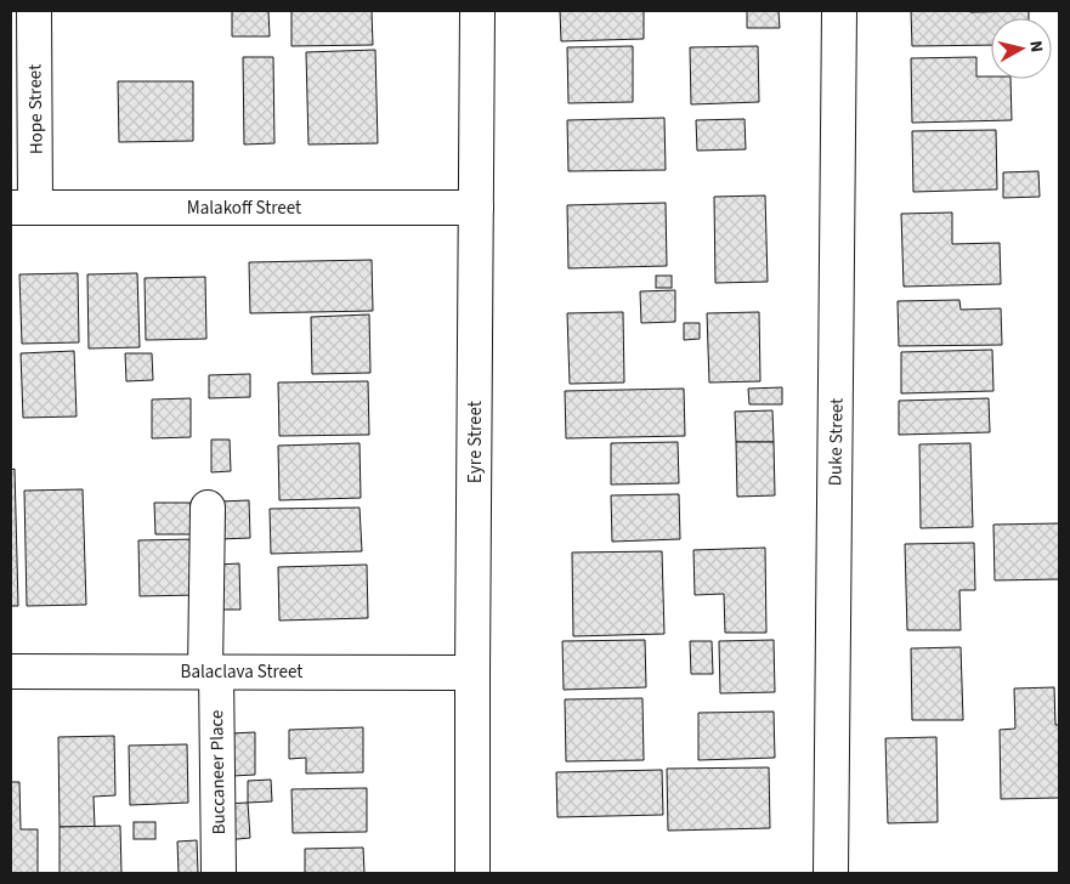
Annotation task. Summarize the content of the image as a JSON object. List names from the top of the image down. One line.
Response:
{"streets":{"street":["Hope Street","Malakoff Street","Eyre Street","Duke Street","Balaclava Street","Buccaneer Place"]},"crossings":[["Hope Street","Malakoff Street"],["Malakoff Street","Eyre Street"],["Eyre Street","Balaclava Street"],["Balaclava Street","Buccaneer Place"]],"north":"right"}
